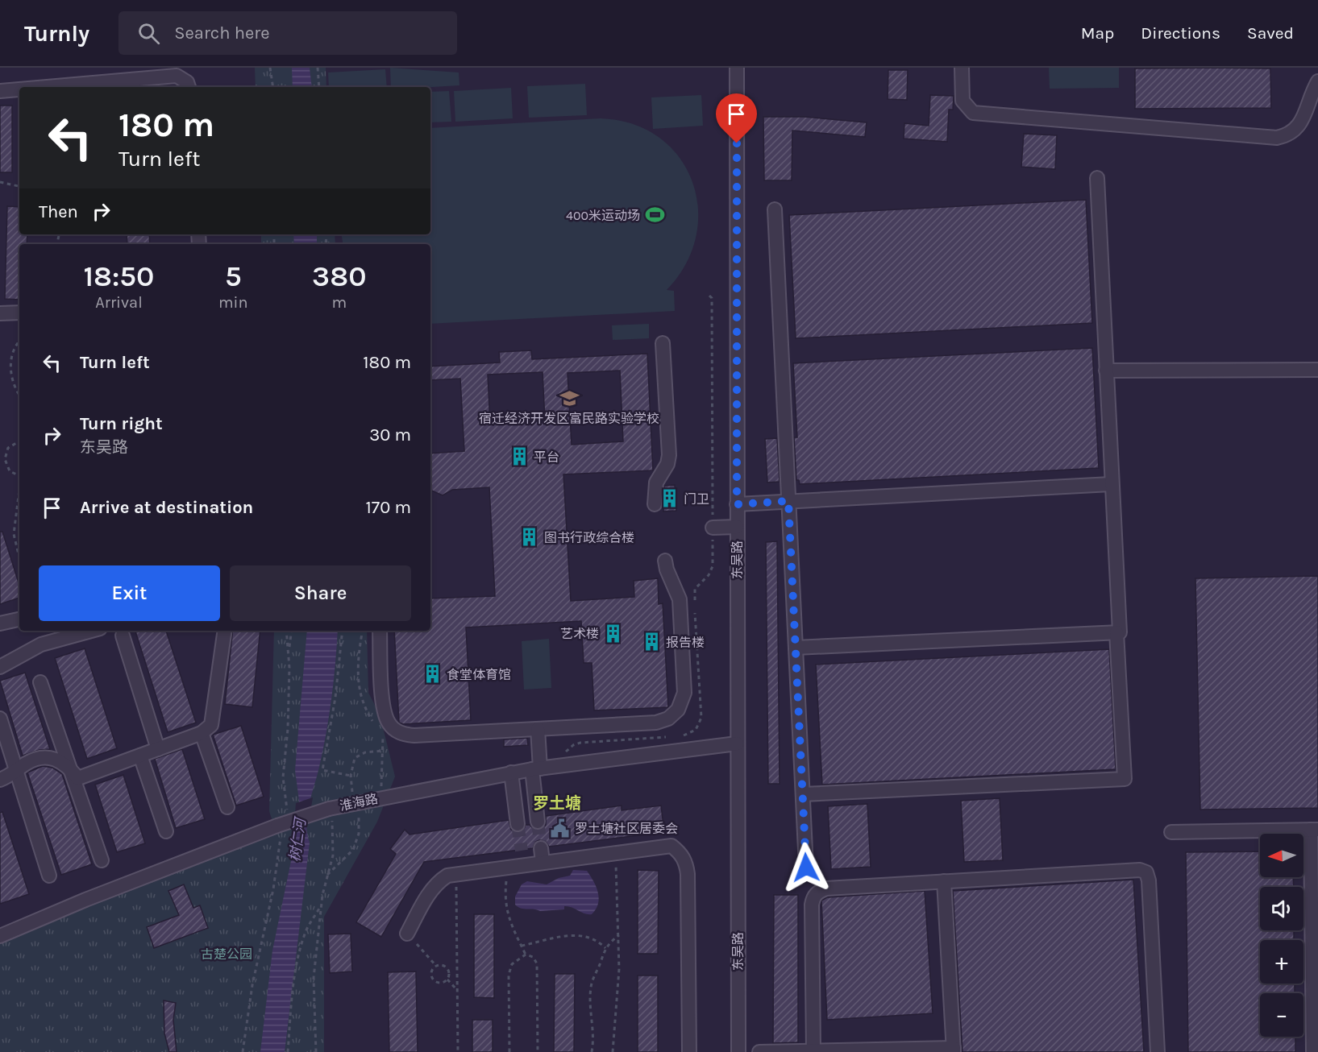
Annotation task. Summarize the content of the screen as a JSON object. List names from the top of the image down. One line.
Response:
{"streets":{"street":["东吴路","淮海路"]},"crossings":[["东吴路","淮海路"]],"districts":["罗土塘"],"water":["树仁河"],"parks":["古楚公园"],"places":{"sports":["400米运动场"],"school or university":["宿迁经济开发区富民路实验学校"],"building":["平台","门卫","图书行政综合楼","艺术楼","报告楼","食堂体育馆"],"public building":["罗土塘社区居委会"]},"north":"left","page":{"header":"Turnly","search":"Search here","nav":["Map","Directions","Saved"],"turn":["180 m","Turn left"],"then":"Then","eta":["18:50","Arrival","5","min","380","m"],"list":[{"name":"Turn left","value":"180 m"},{"name":"Turn right","note":"东吴路","value":"30 m"},{"name":"Arrive at destination","value":"170 m"}],"buttons":["Exit","Share"],"map_buttons":["+","−"]}}
